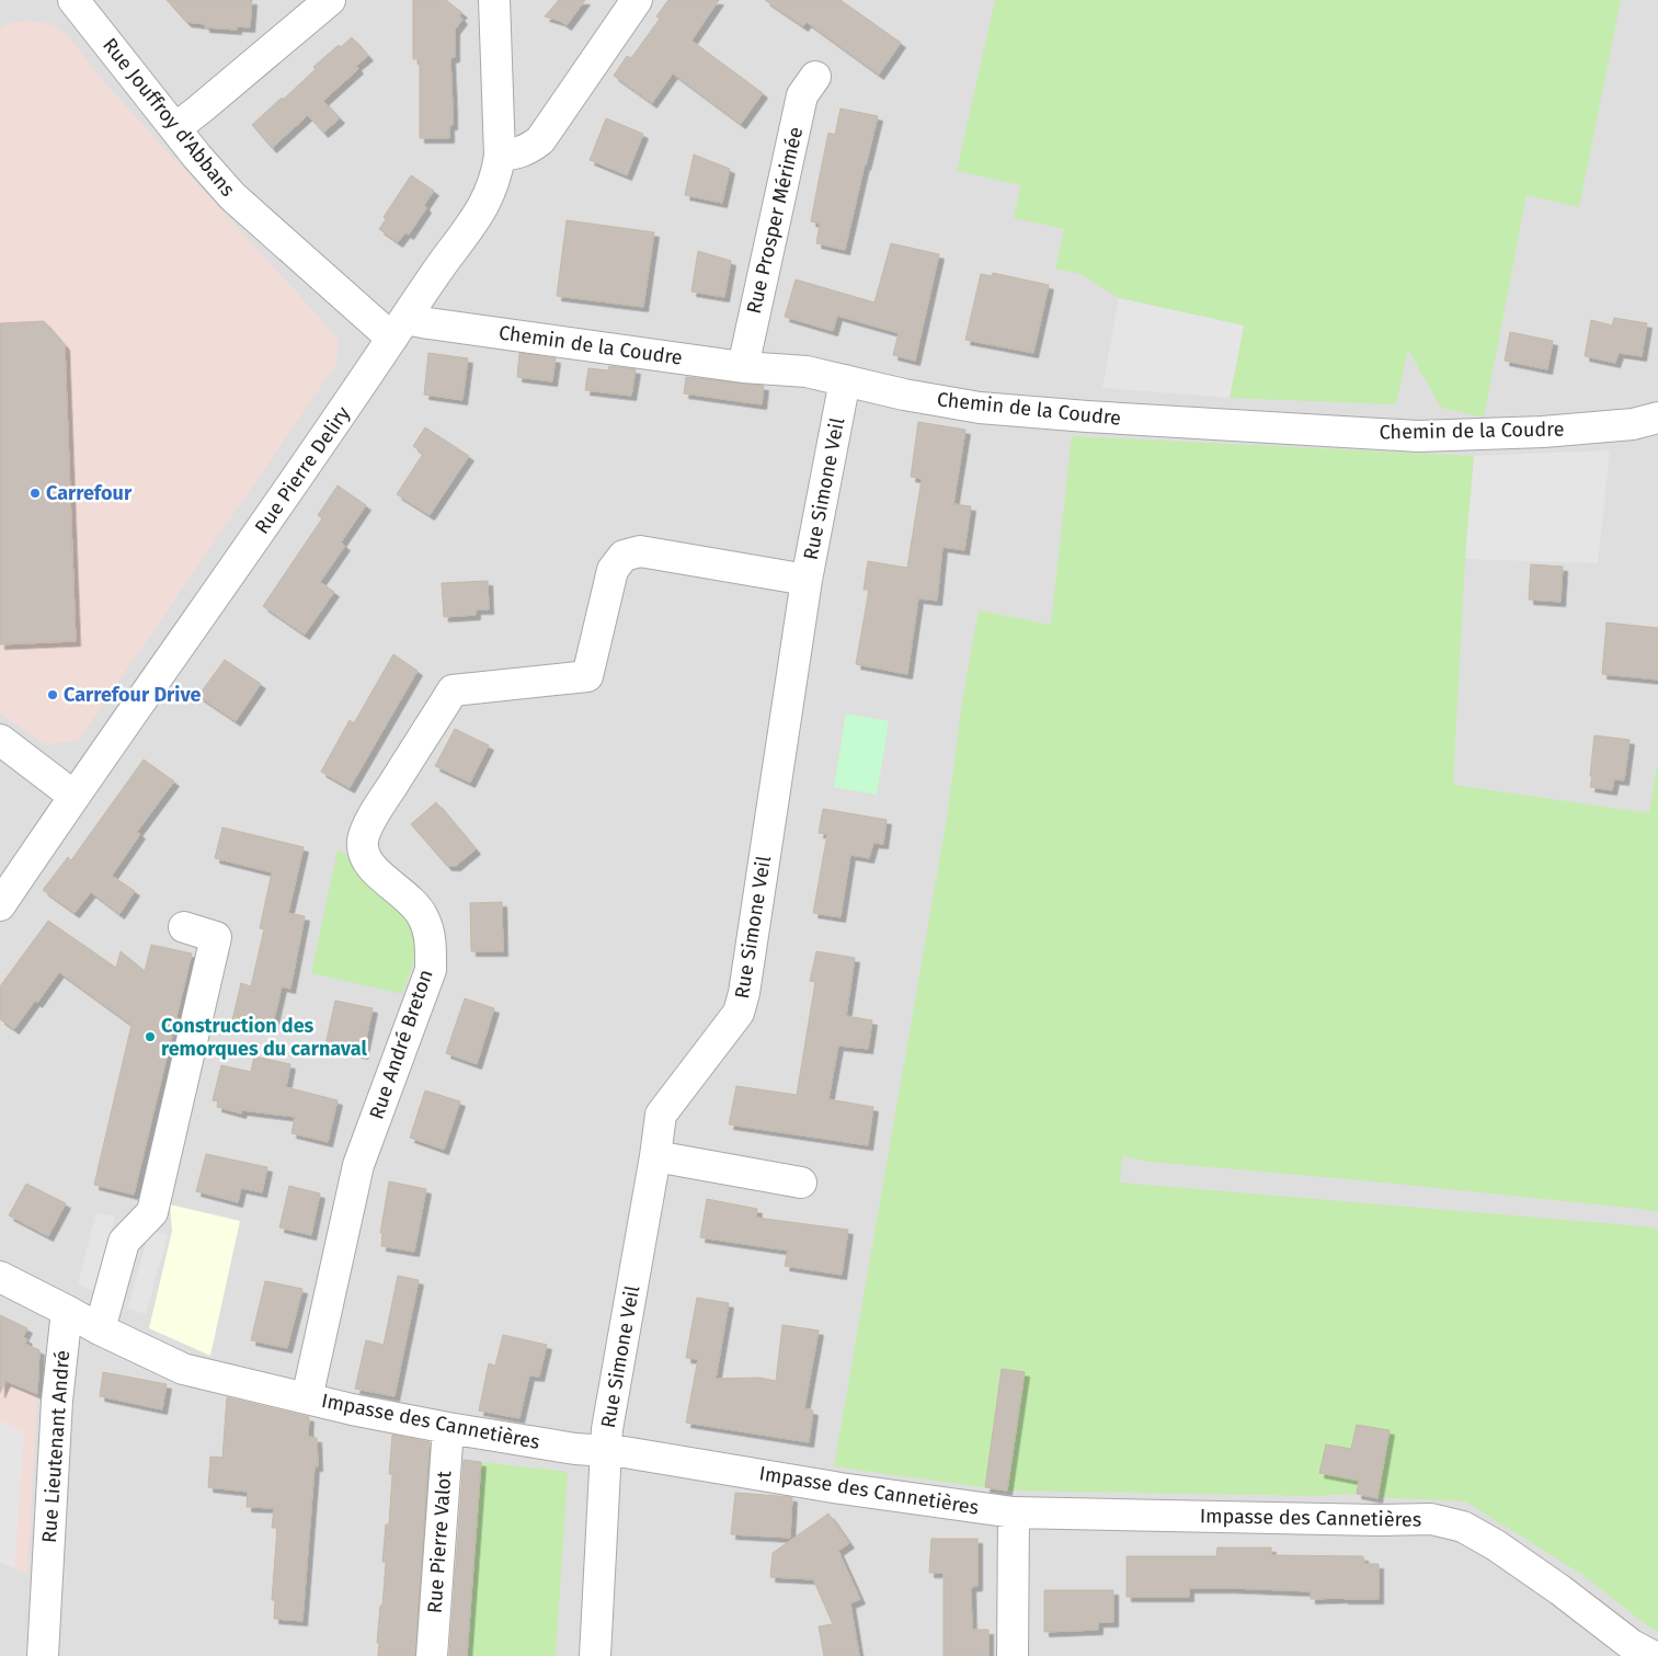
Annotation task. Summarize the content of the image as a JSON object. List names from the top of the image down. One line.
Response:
{"streets":{"street":["Rue Jouffroy d'Abbans","Rue Prosper Mérimée","Chemin de la Coudre","Rue Pierre Deliry","Rue Simone Veil","Rue André Breton","Impasse des Cannetières","Rue Lieutenant André","Rue Pierre Valot"]},"crossings":[["Rue Jouffroy d'Abbans","Chemin de la Coudre"],["Rue Jouffroy d'Abbans","Rue Pierre Deliry"],["Rue Prosper Mérimée","Chemin de la Coudre"],["Chemin de la Coudre","Rue Pierre Deliry"],["Chemin de la Coudre","Rue Simone Veil"],["Rue Simone Veil","Rue André Breton"],["Rue Simone Veil","Impasse des Cannetières"],["Rue André Breton","Impasse des Cannetières"],["Impasse des Cannetières","Rue Lieutenant André"],["Impasse des Cannetières","Rue Pierre Valot"]],"places":["Carrefour","Carrefour Drive","Construction des remorques du carnaval"]}
